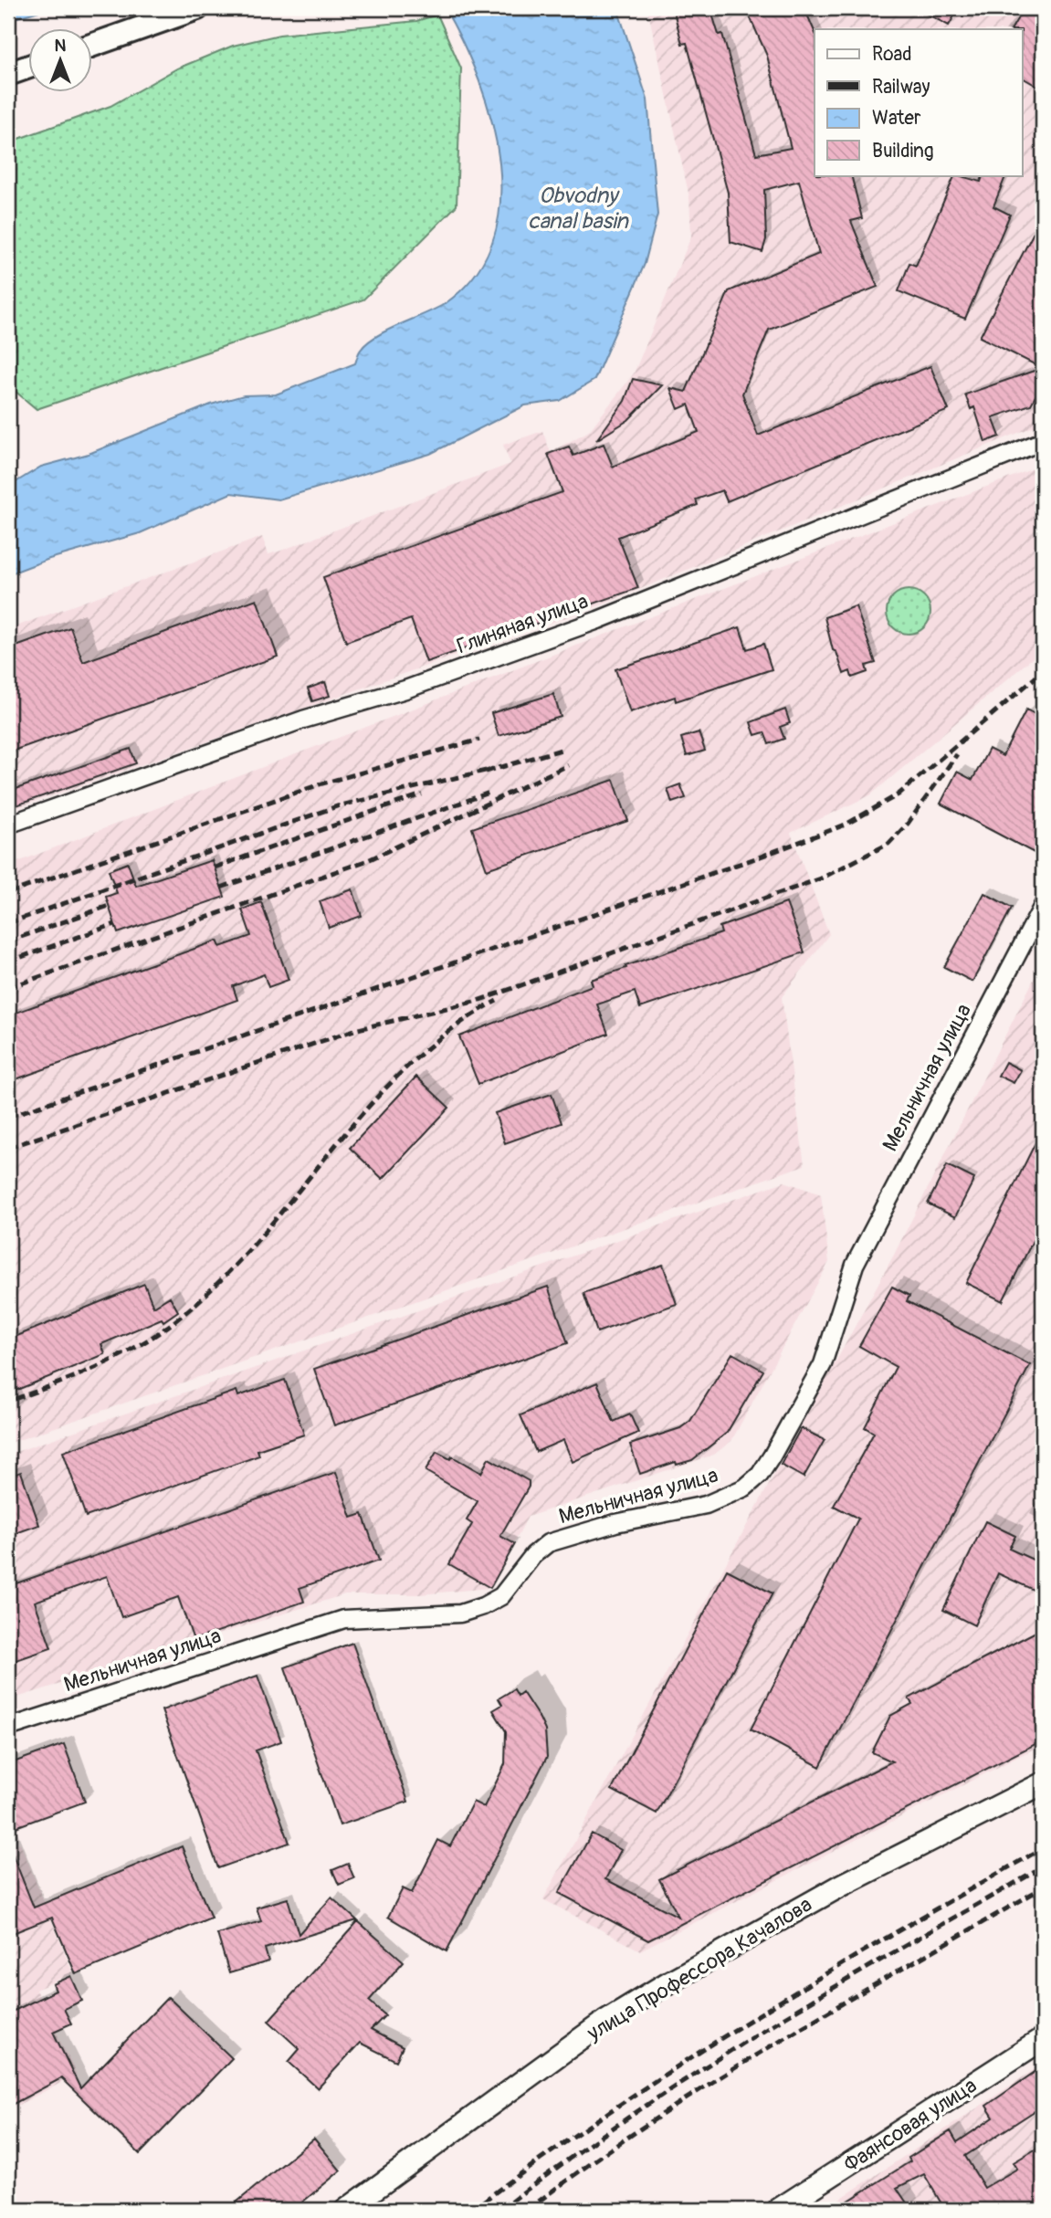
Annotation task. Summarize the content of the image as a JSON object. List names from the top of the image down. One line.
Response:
{"streets":{"street":["Глиняная улица","Мельничная улица","улица Профессора Качалова","Фаянсовая улица"]},"water":["Obvodny canal basin"],"legend":["Road","Railway","Water","Building"],"north":"top"}
